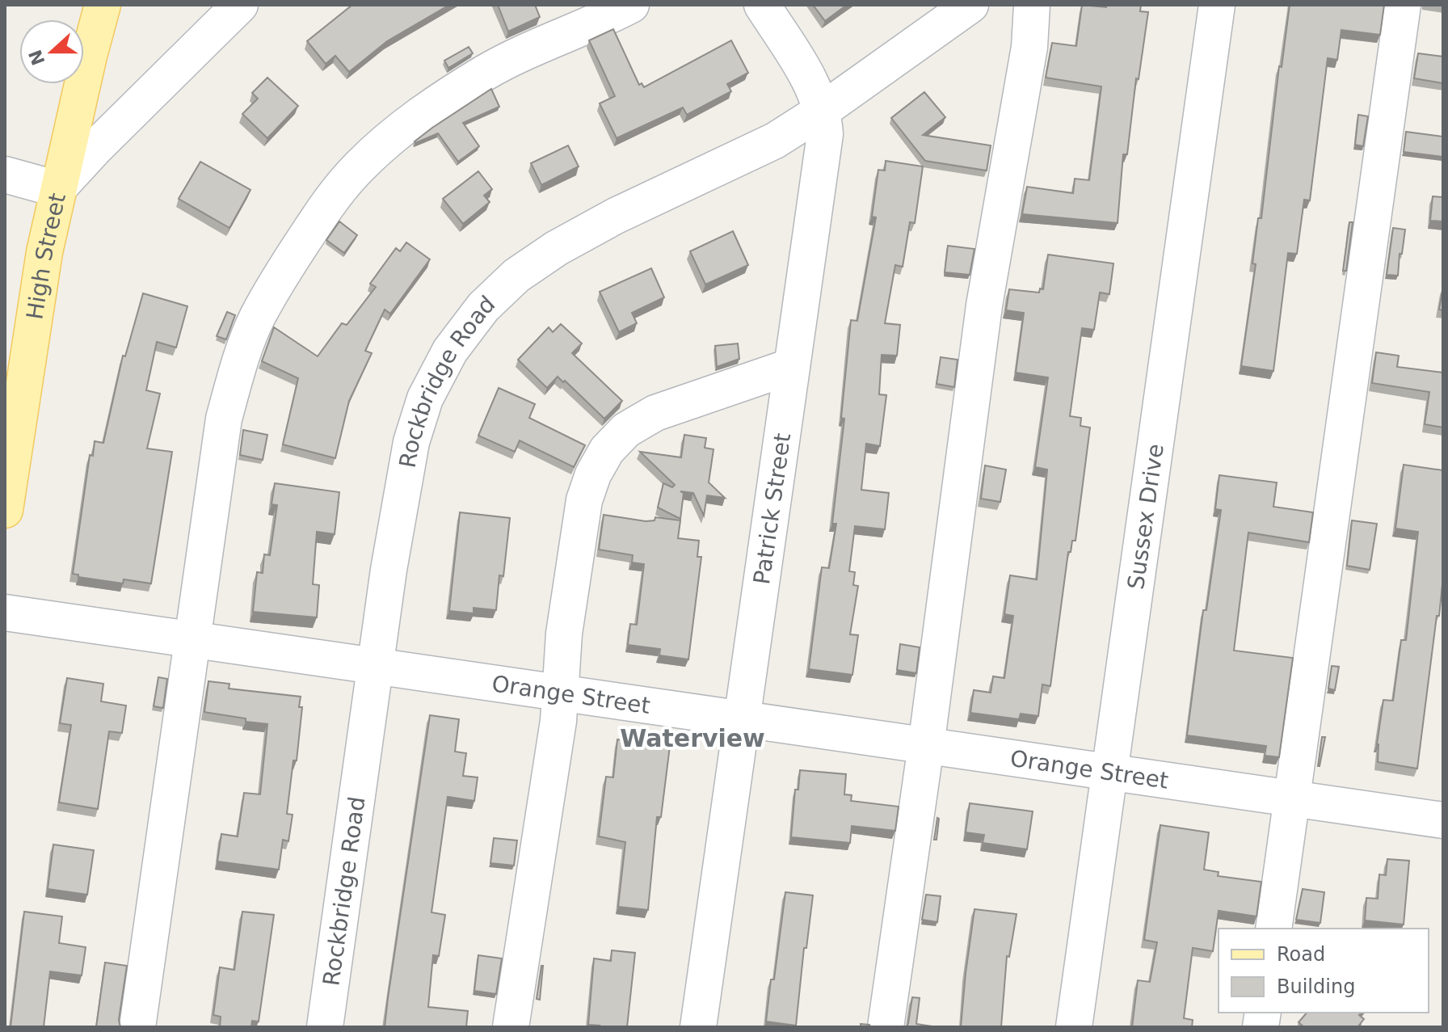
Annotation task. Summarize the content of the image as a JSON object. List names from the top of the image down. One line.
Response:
{"streets":{"main road":["High Street"],"street":["Rockbridge Road","Patrick Street","Sussex Drive","Orange Street"]},"crossings":[["Rockbridge Road","Patrick Street"],["Rockbridge Road","Orange Street"],["Patrick Street","Orange Street"],["Sussex Drive","Orange Street"]],"districts":["Waterview"],"legend":["Road","Building"],"north":"left"}
